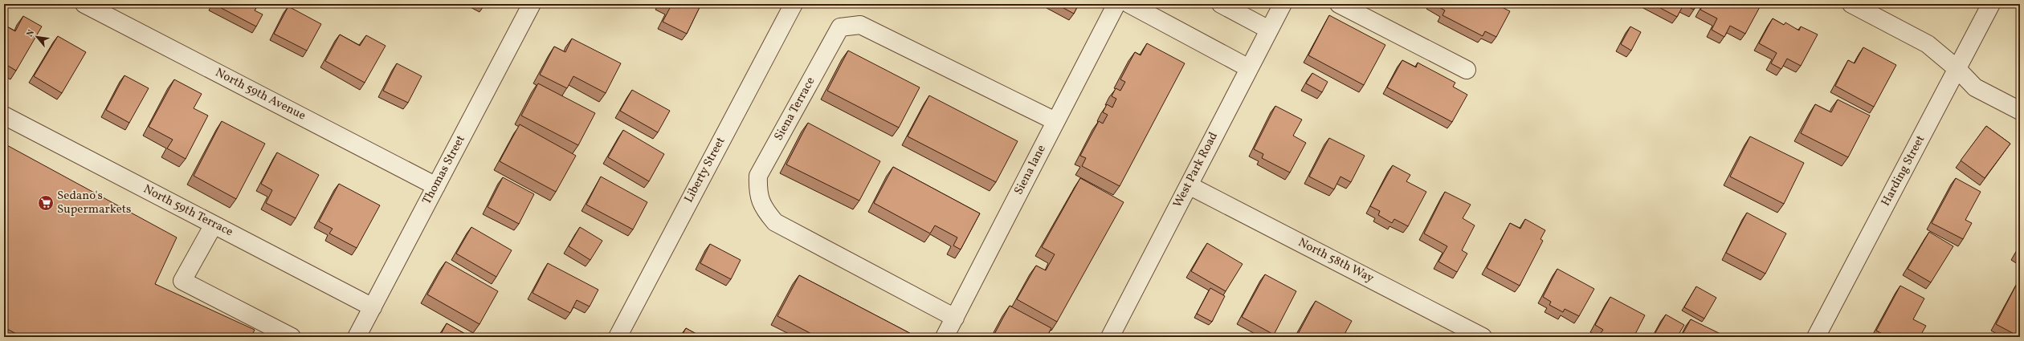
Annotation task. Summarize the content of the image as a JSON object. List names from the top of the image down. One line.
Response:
{"streets":{"street":["North 59th Avenue","Siena Terrace","Thomas Street","Liberty Street","Siena lane","West Park Road","Harding Street","North 59th Terrace","North 58th Way"]},"crossings":[["North 59th Avenue","Thomas Street"],["Siena Terrace","Siena lane"],["Thomas Street","North 59th Terrace"],["West Park Road","North 58th Way"]],"places":{"supermarket":["Sedano's Supermarkets"]},"north":"top left"}
